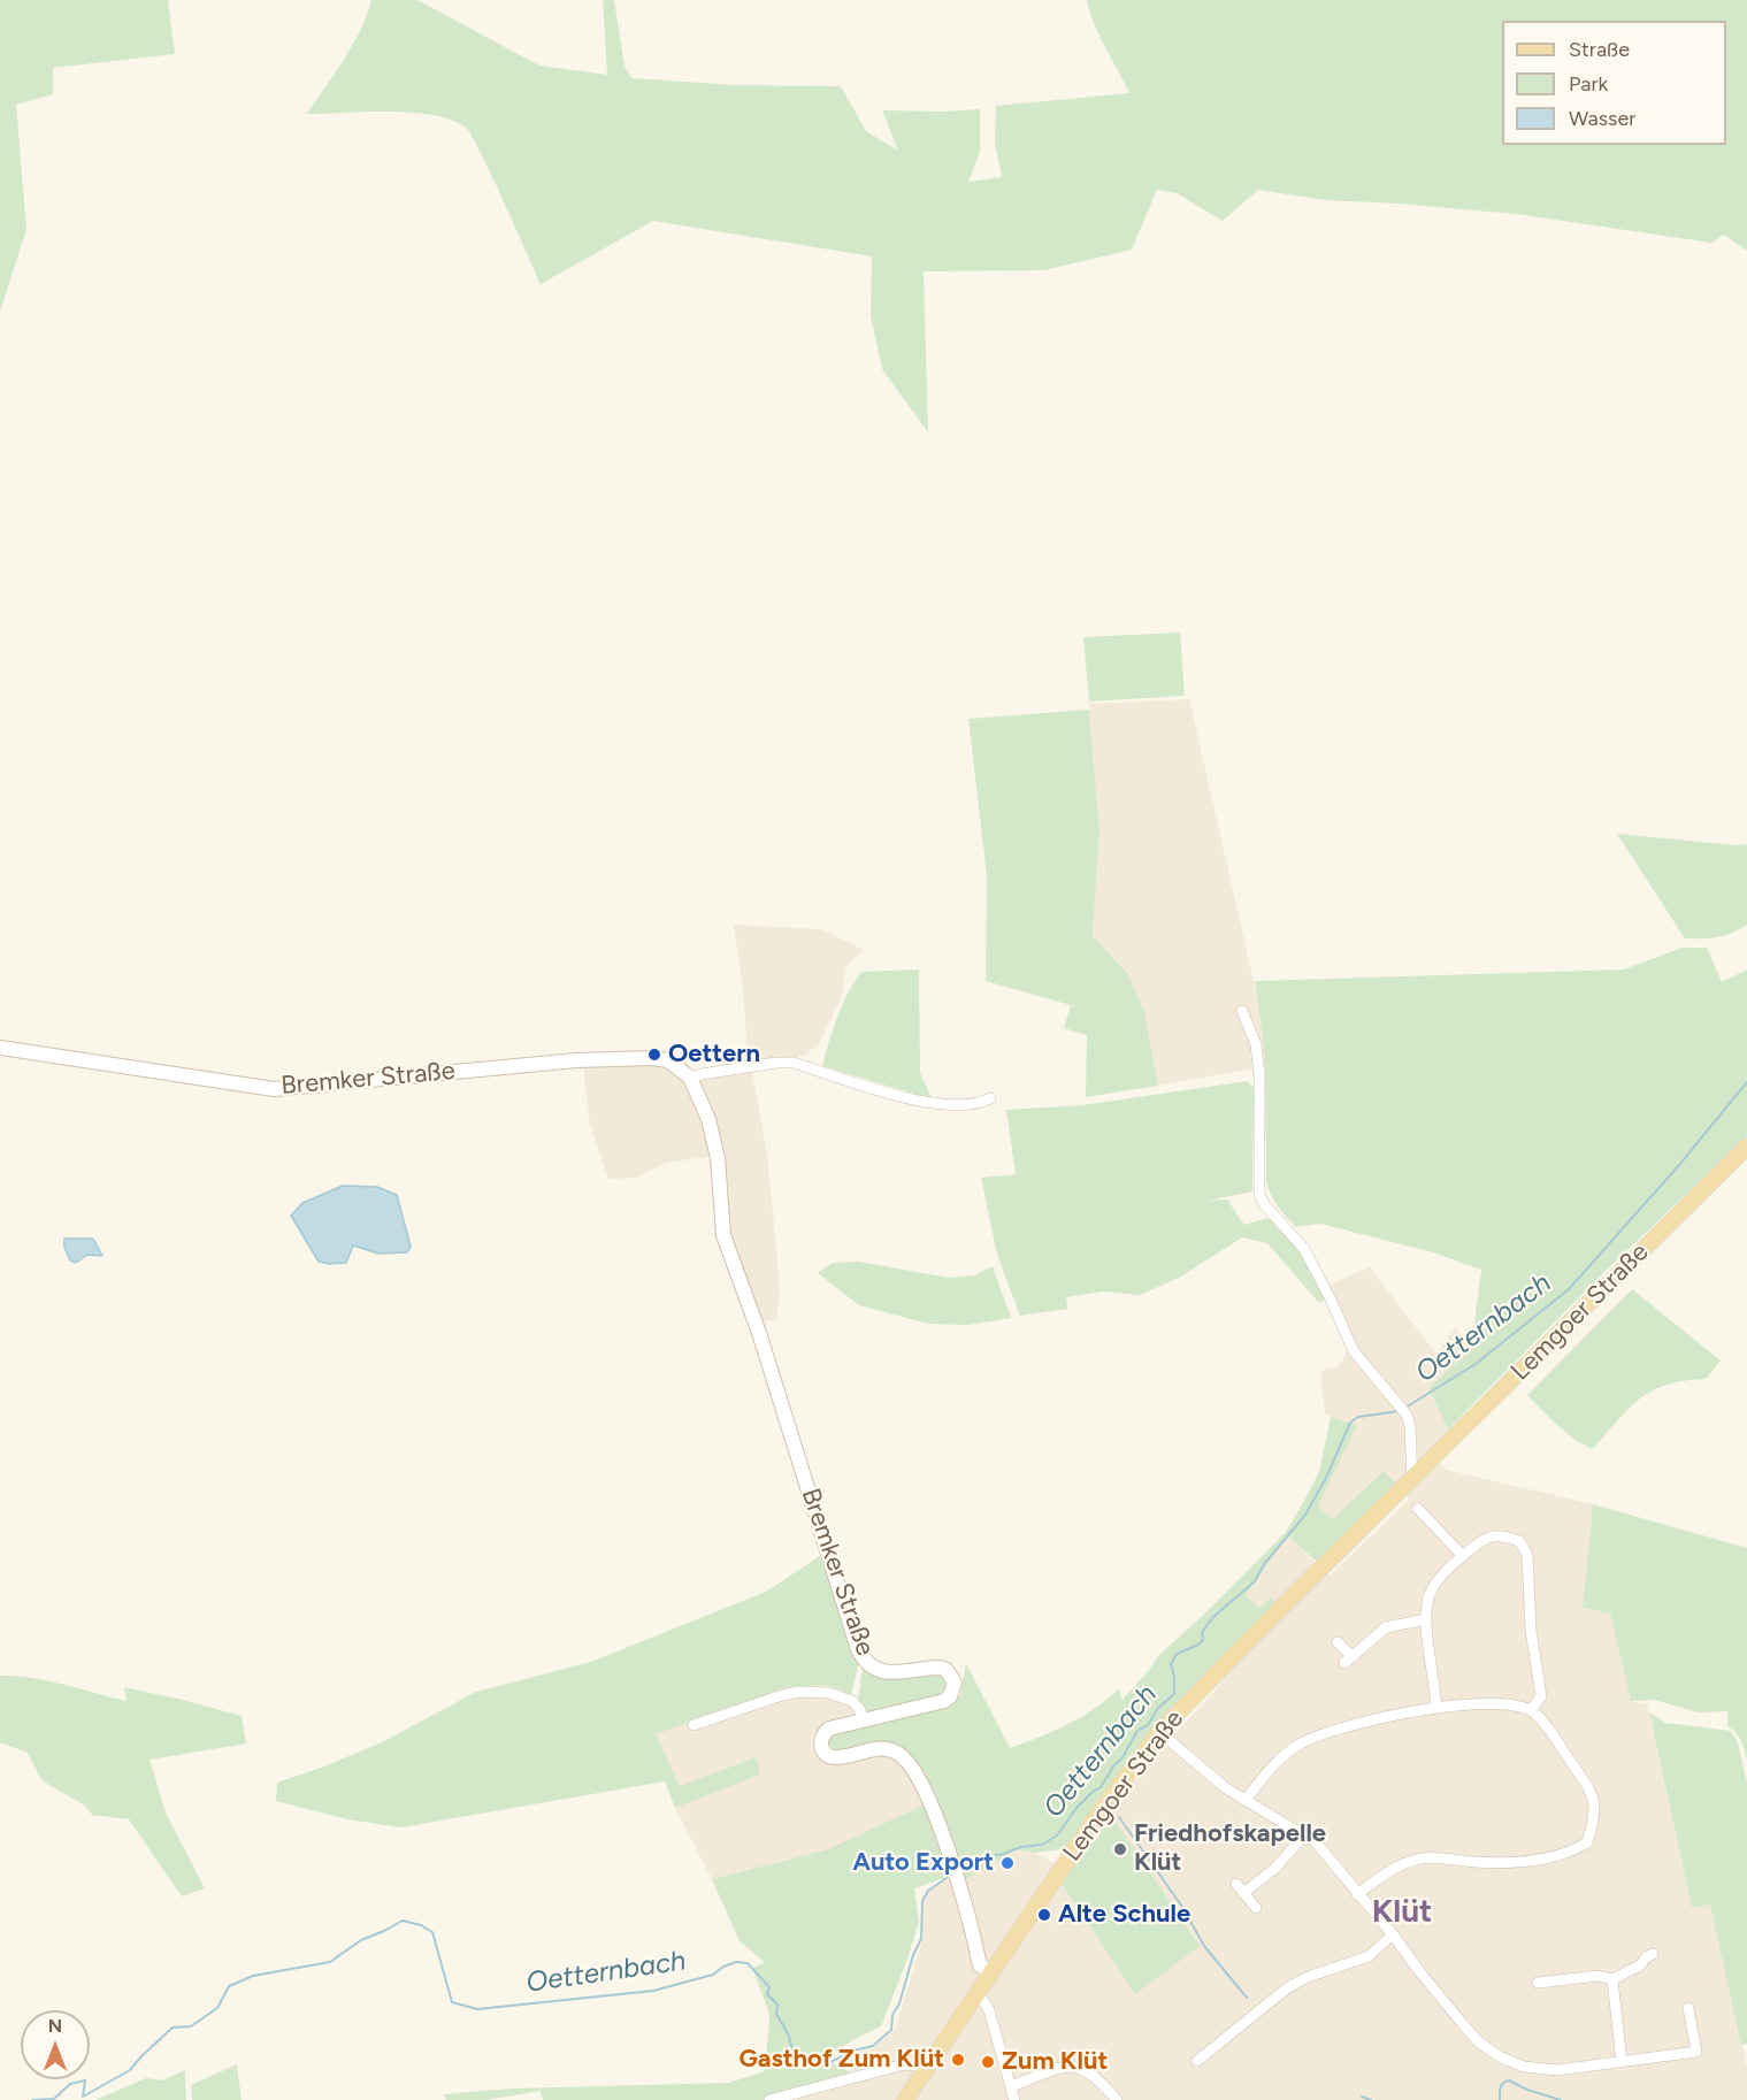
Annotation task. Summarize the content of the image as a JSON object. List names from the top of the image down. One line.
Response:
{"streets":{"main road":["Lemgoer Straße"],"street":["Bremker Straße"]},"crossings":[["Bremker Straße","Lemgoer Straße"]],"districts":["Klüt"],"water":["Oetternbach"],"places":["Oettern","Friedhofskapelle Klüt","Auto Export","Alte Schule","Gasthof Zum Klüt","Zum Klüt"],"legend":["Straße","Park","Wasser"],"north":"top"}
